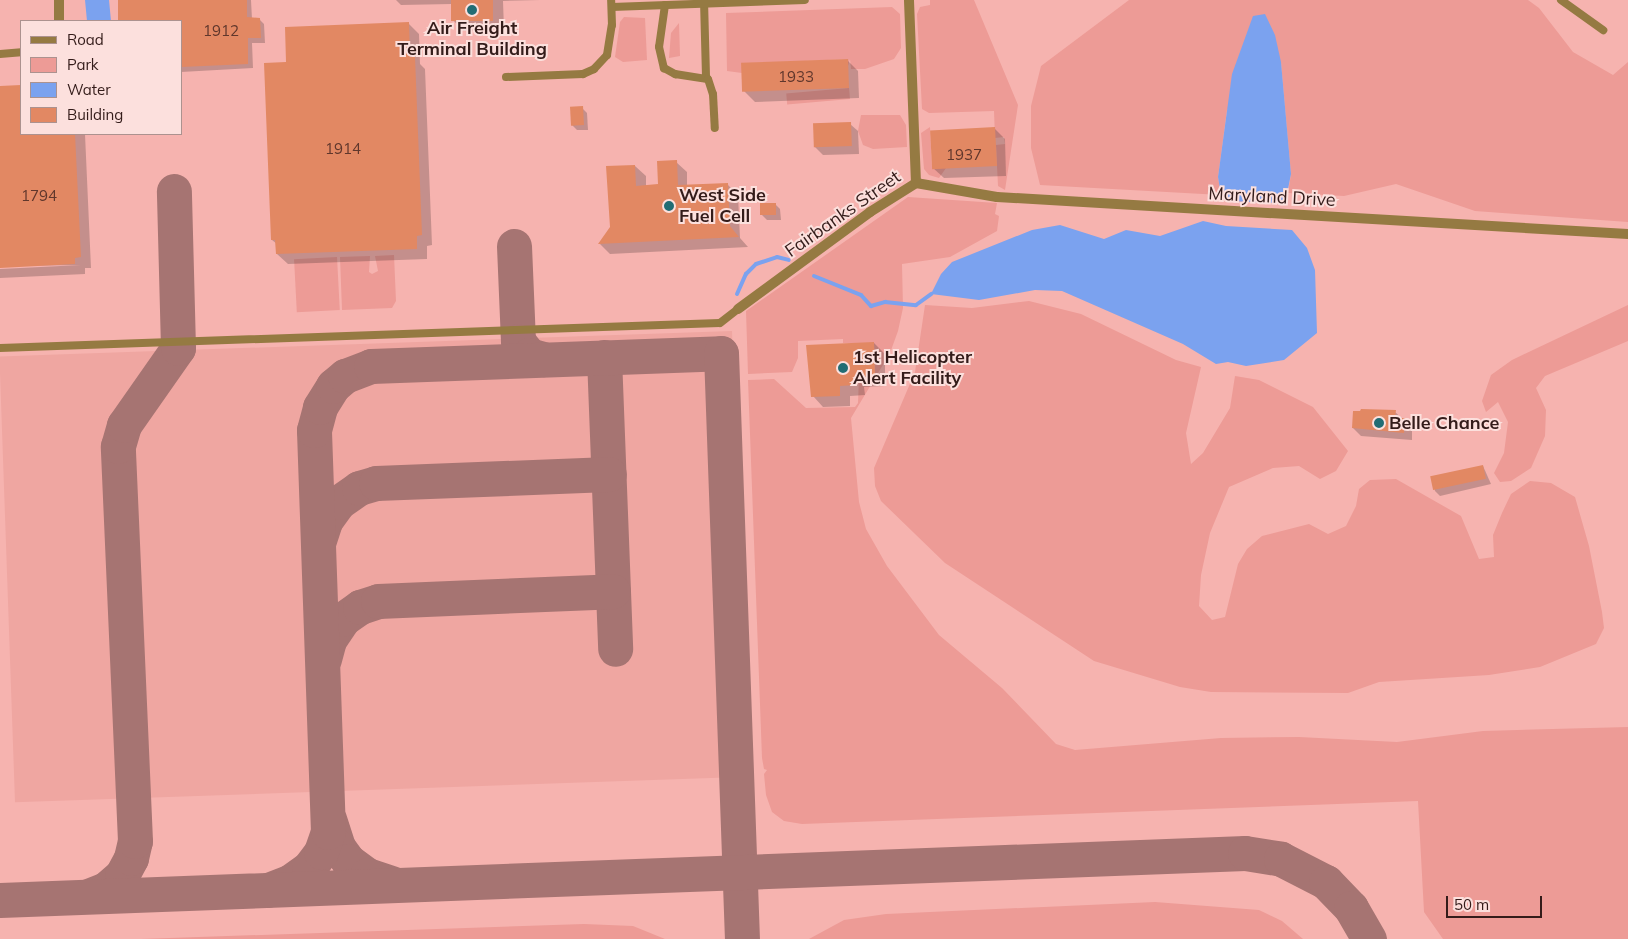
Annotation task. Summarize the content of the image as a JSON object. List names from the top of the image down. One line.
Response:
{"streets":{"street":["Maryland Drive","Fairbanks Street"]},"crossings":[["Maryland Drive","Fairbanks Street"]],"places":["Air Freight Terminal Building","West Side Fuel Cell","1st Helicopter Alert Facility","Belle Chance"],"house_numbers":["1912","1933","1914","1937","1794"],"legend":["Road","Park","Water","Building"],"scale_bar":"50 m"}
